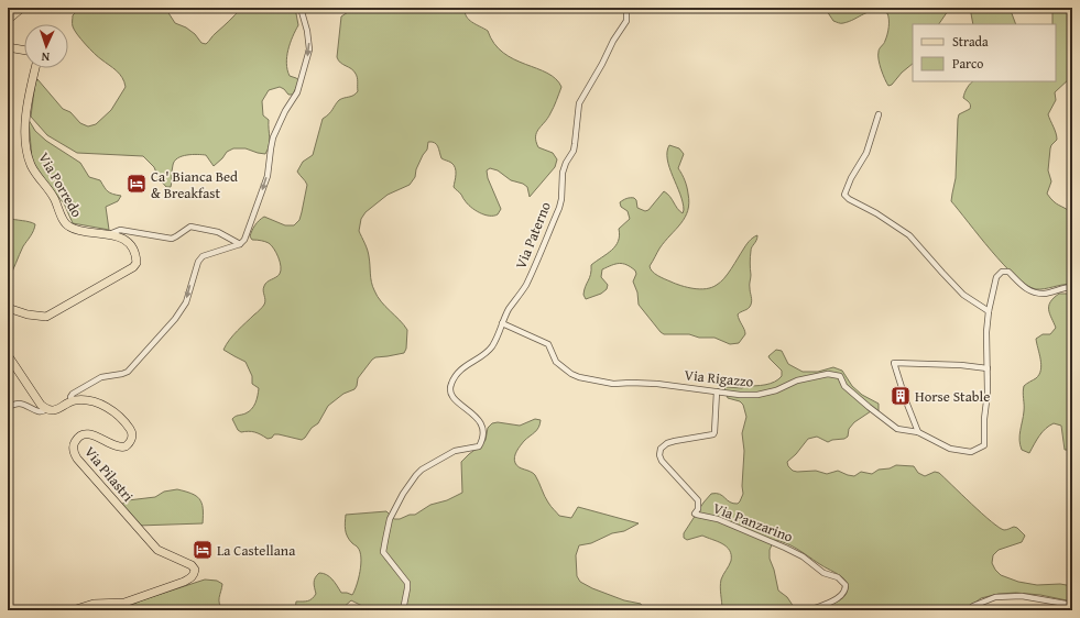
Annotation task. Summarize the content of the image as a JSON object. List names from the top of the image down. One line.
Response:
{"streets":{"main road":["Via Porredo","Via Pilastri"],"street":["Via Paterno","Via Rigazzo","Via Panzarino"]},"crossings":[["Via Paterno","Via Rigazzo"],["Via Rigazzo","Via Panzarino"]],"places":{"hotel":["Ca' Bianca Bed & Breakfast","La Castellana"],"building":["Horse Stable"]},"legend":["Strada","Parco"],"north":"bottom"}
